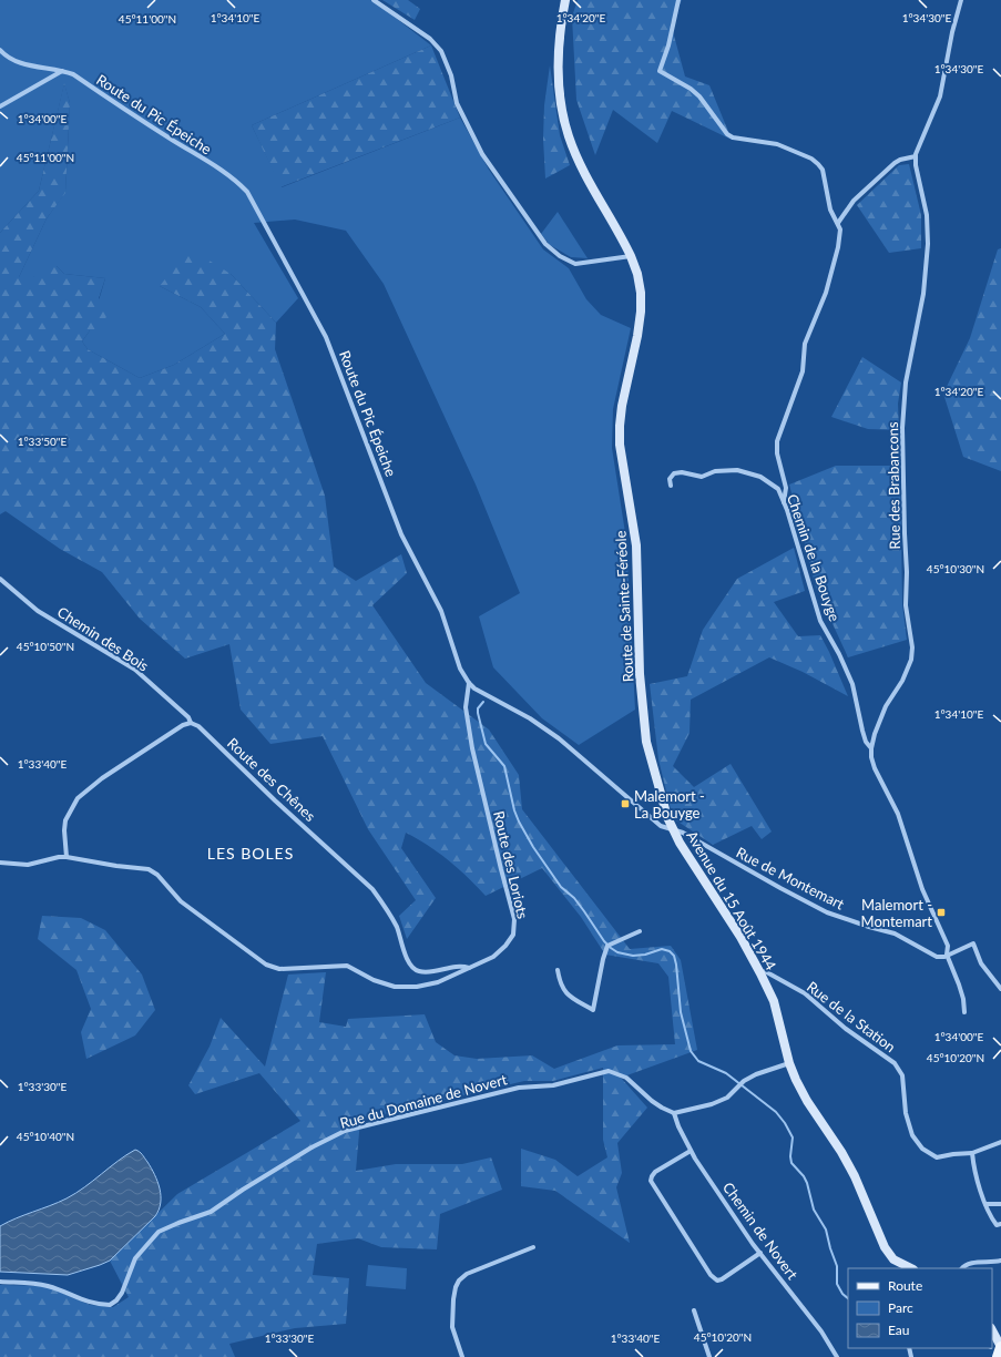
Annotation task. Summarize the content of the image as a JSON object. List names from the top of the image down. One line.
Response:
{"streets":{"main road":["Route de Sainte-Féréole","Avenue du 15 Août 1944"],"street":["Route du Pic Épeiche","Rue des Brabancons","Chemin de la Bouyge","Chemin des Bois","Route des Chênes","Route des Loriots","Rue de Montemart","Rue de la Station","Rue du Domaine de Novert","Chemin de Novert"]},"crossings":[["Route du Pic Épeiche","Route de Sainte-Féréole"],["Route du Pic Épeiche","Route des Loriots"],["Route du Pic Épeiche","Rue de Montemart"],["Route du Pic Épeiche","Avenue du 15 Août 1944"],["Rue des Brabancons","Chemin de la Bouyge"],["Rue des Brabancons","Rue de Montemart"],["Route de Sainte-Féréole","Rue de Montemart"],["Route de Sainte-Féréole","Avenue du 15 Août 1944"],["Chemin des Bois","Route des Chênes"],["Route des Chênes","Route des Loriots"],["Rue de Montemart","Avenue du 15 Août 1944"],["Avenue du 15 Août 1944","Rue de la Station"],["Rue du Domaine de Novert","Chemin de Novert"]],"districts":["LES BOLES"],"places":{"transit":["Malemort - La Bouyge","Malemort - Montemart"]},"legend":["Route","Parc","Eau"],"coordinates":["1°34'10\"E","1°34'20\"E","1°34'30\"E","45°11'00\"N","1°34'00\"E","1°33'50\"E","45°10'30\"N","45°10'50\"N","1°33'40\"E","45°10'20\"N","1°33'30\"E","45°10'40\"N"]}
